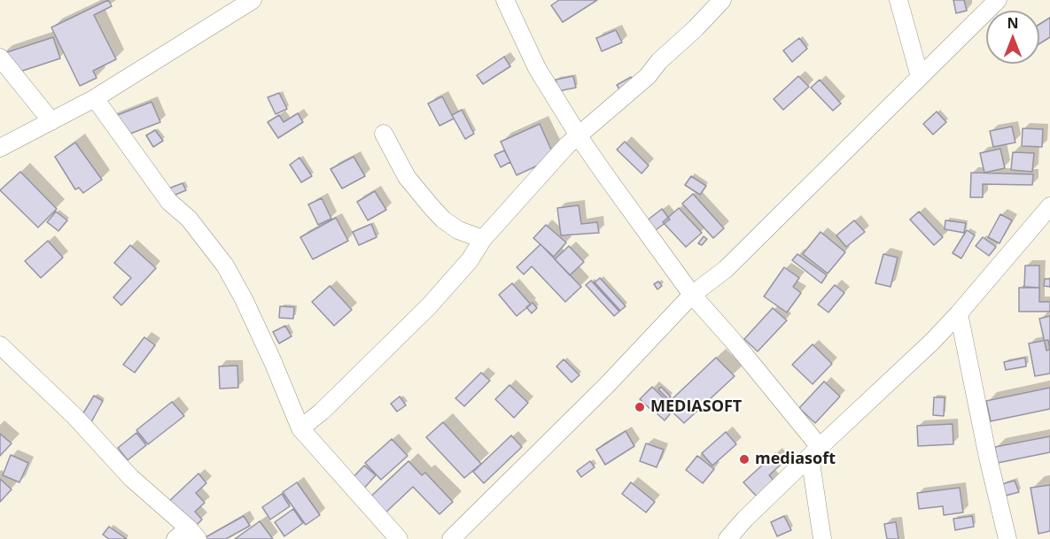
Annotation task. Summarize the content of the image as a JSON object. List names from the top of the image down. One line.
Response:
{"places":["MEDIASOFT","mediasoft"],"north":"top"}
